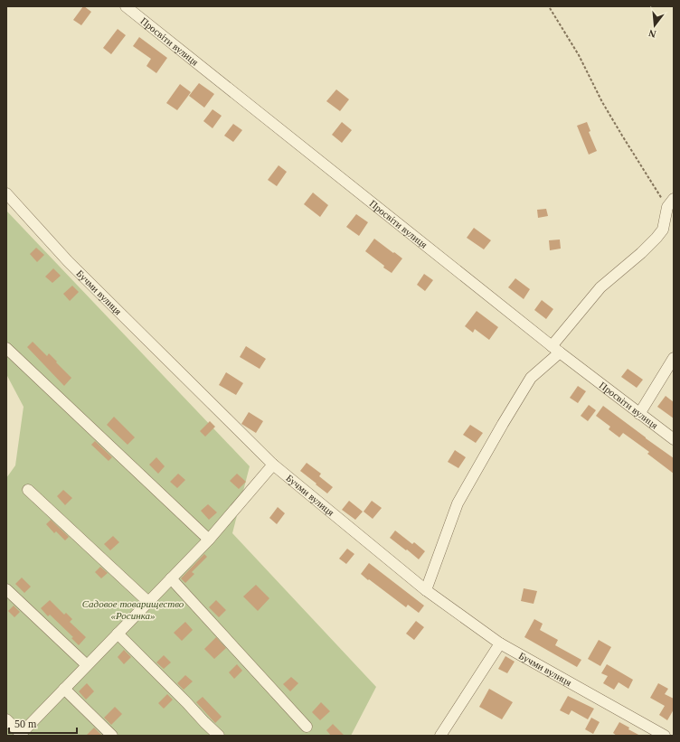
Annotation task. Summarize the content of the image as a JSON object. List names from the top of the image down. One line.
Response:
{"streets":{"street":["Просвіти вулиця","Бучми вулиця"]},"parks":["Садовое товарищество «Росинка»"],"scale_bar":"50 m","north":"bottom"}
